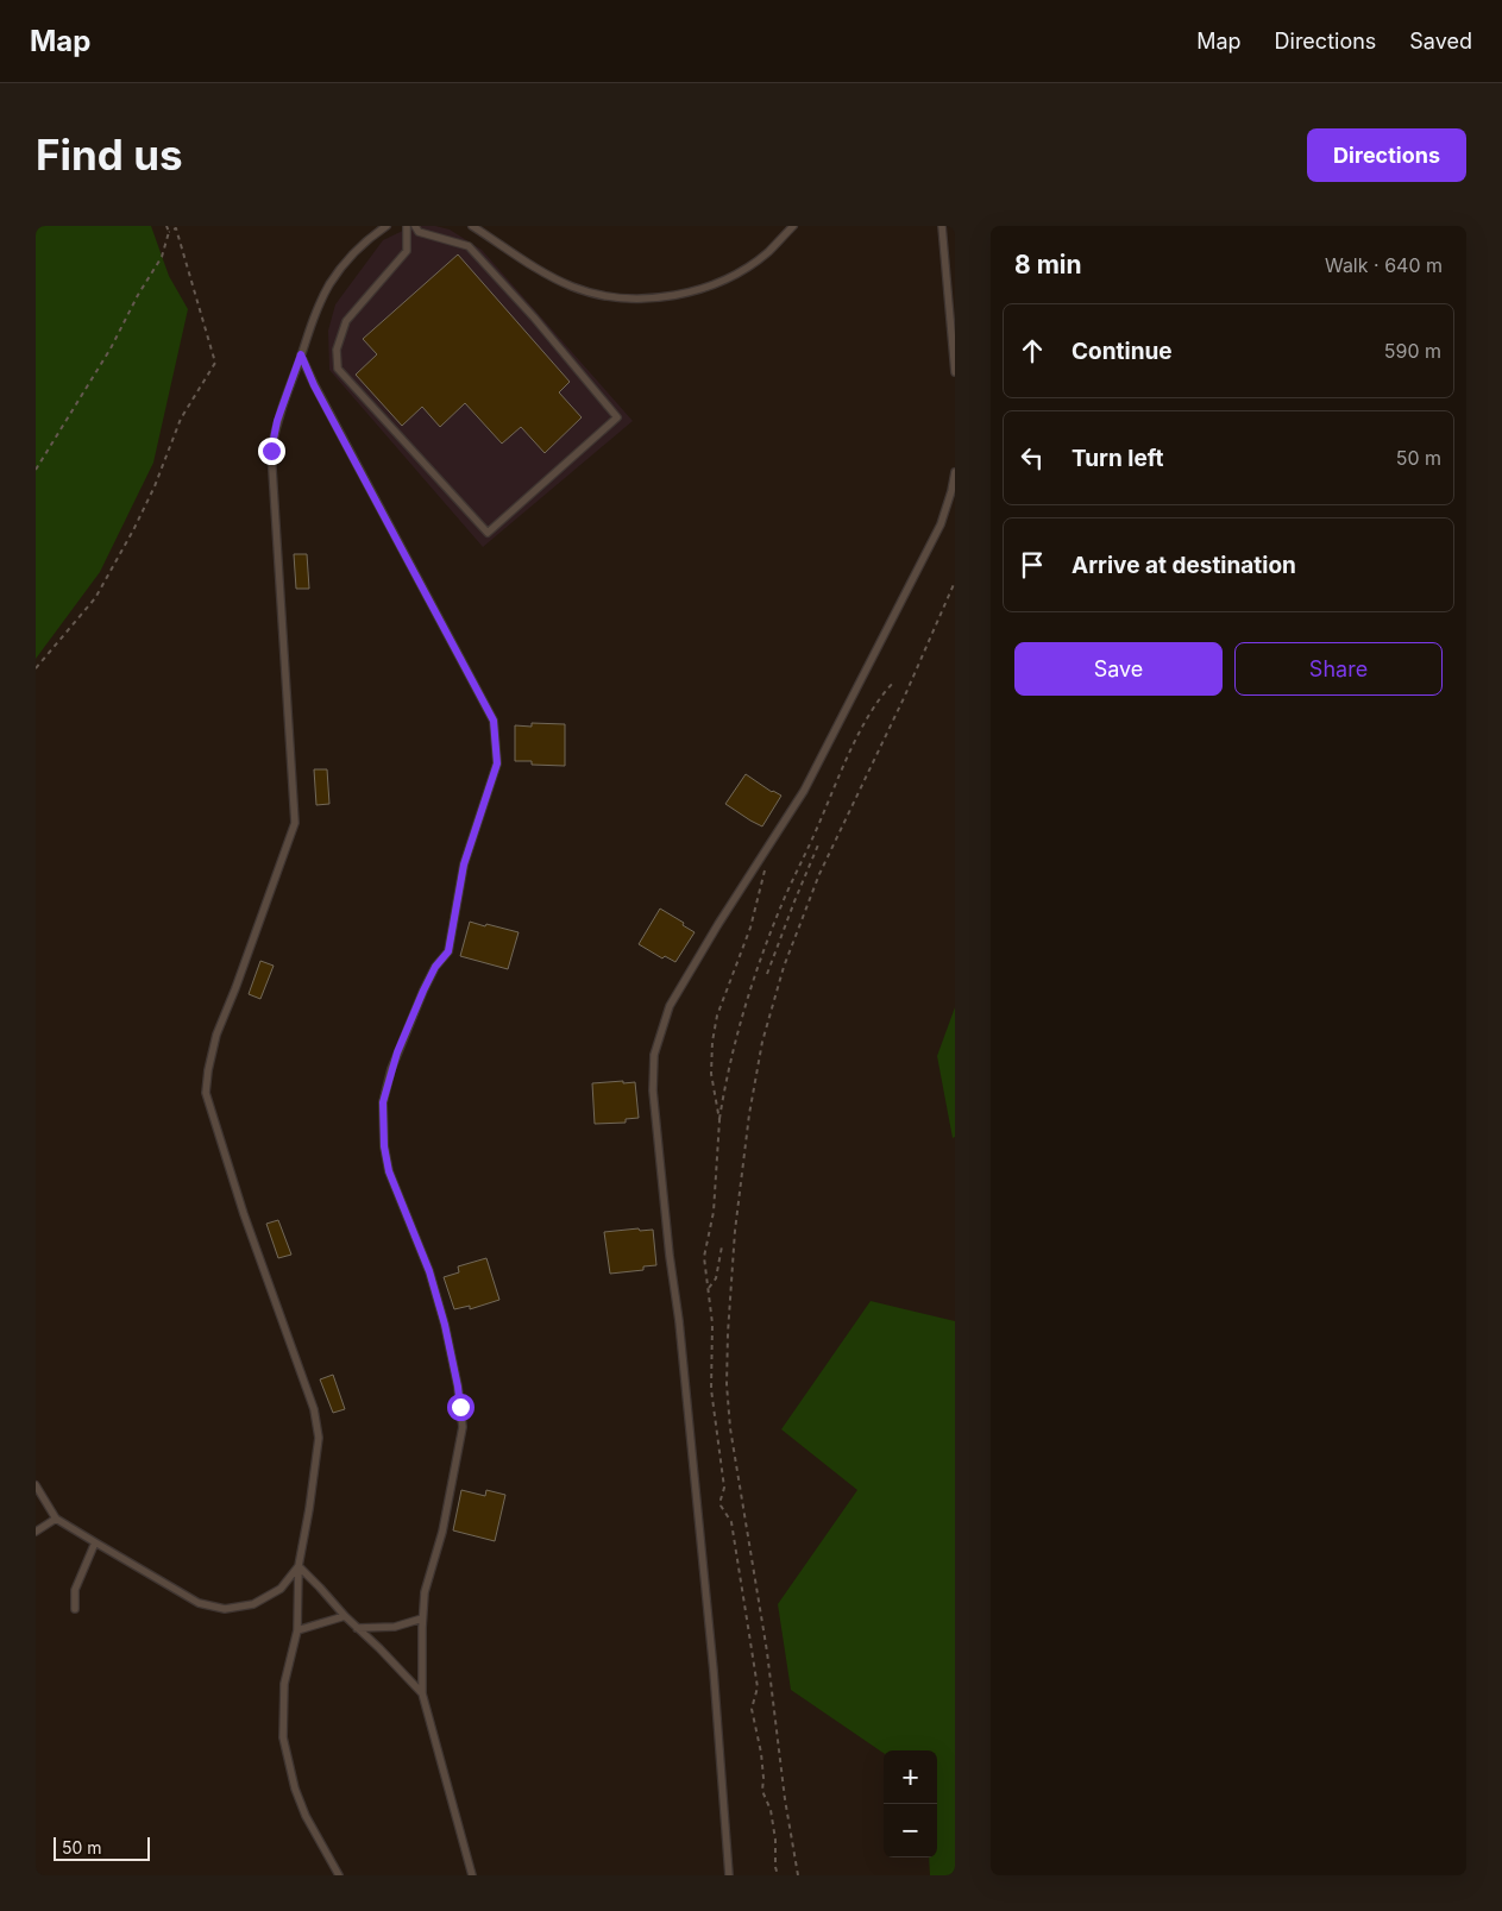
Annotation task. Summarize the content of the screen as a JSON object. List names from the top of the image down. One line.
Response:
{"scale_bar":"50 m","page":{"header":"Map","nav":["Map","Directions","Saved"],"buttons":["Directions",["Save","Share"]],"title":"Find us","heading":["8 min","Walk · 640 m"],"list":[["Continue","590 m"],["Turn left","50 m"],"Arrive at destination"],"map_buttons":["+","−"],"scale":"50 m"}}
